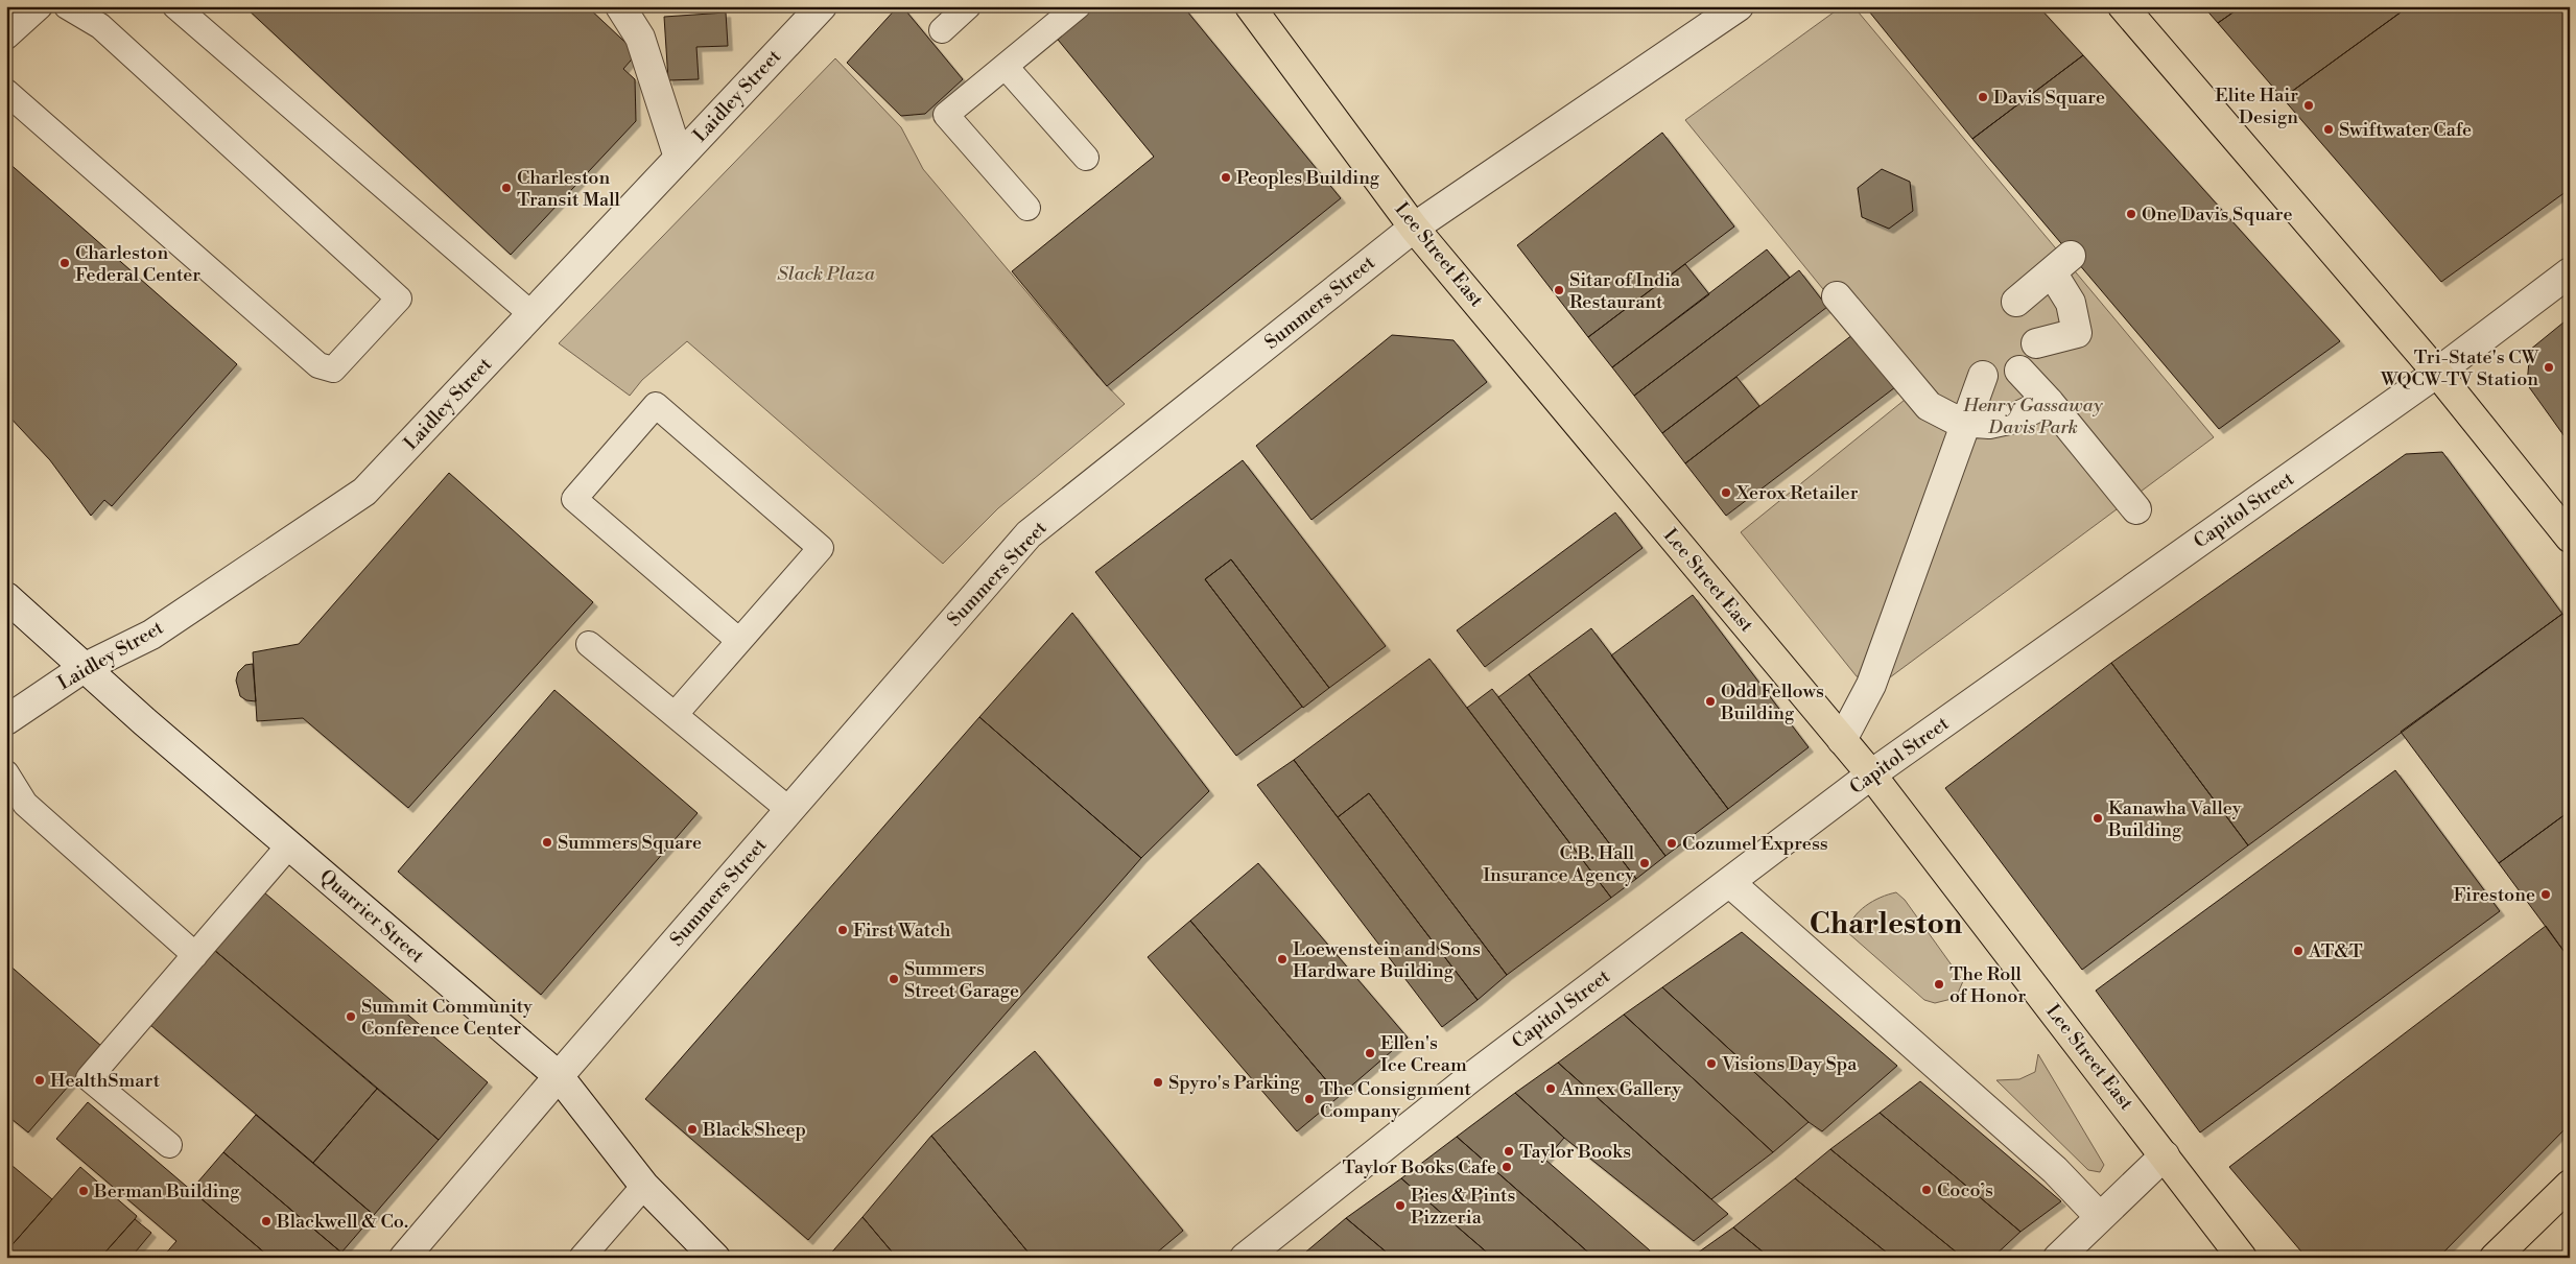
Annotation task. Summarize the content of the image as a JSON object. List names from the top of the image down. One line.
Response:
{"streets":{"main road":["Lee Street East"],"street":["Laidley Street","Summers Street","Capitol Street","Quarrier Street"]},"crossings":[["Laidley Street","Quarrier Street"],["Lee Street East","Summers Street"],["Lee Street East","Capitol Street"],["Summers Street","Quarrier Street"]],"districts":["Charleston"],"parks":["Slack Plaza","Henry Gassaway Davis Park"],"places":["Davis Square","Elite Hair Design","Swiftwater Cafe","Peoples Building","Charleston Transit Mall","One Davis Square","Charleston Federal Center","Sitar of India Restaurant","Tri-State's CW WQCW-TV Station","Xerox Retailer","Odd Fellows Building","Kanawha Valley Building","Summers Square","Cozumel Express","C.B. Hall Insurance Agency","Firestone","First Watch","AT&T","Loewenstein and Sons Hardware Building","Summers Street Garage","The Roll of Honor","Summit Community Conference Center","Ellen's Ice Cream","Visions Day Spa","HealthSmart","Spyro's Parking","Annex Gallery","The Consignment Company","Black Sheep","Taylor Books","Taylor Books Cafe","Coco’s","Berman Building","Pies & Pints Pizzeria","Blackwell & Co."]}
